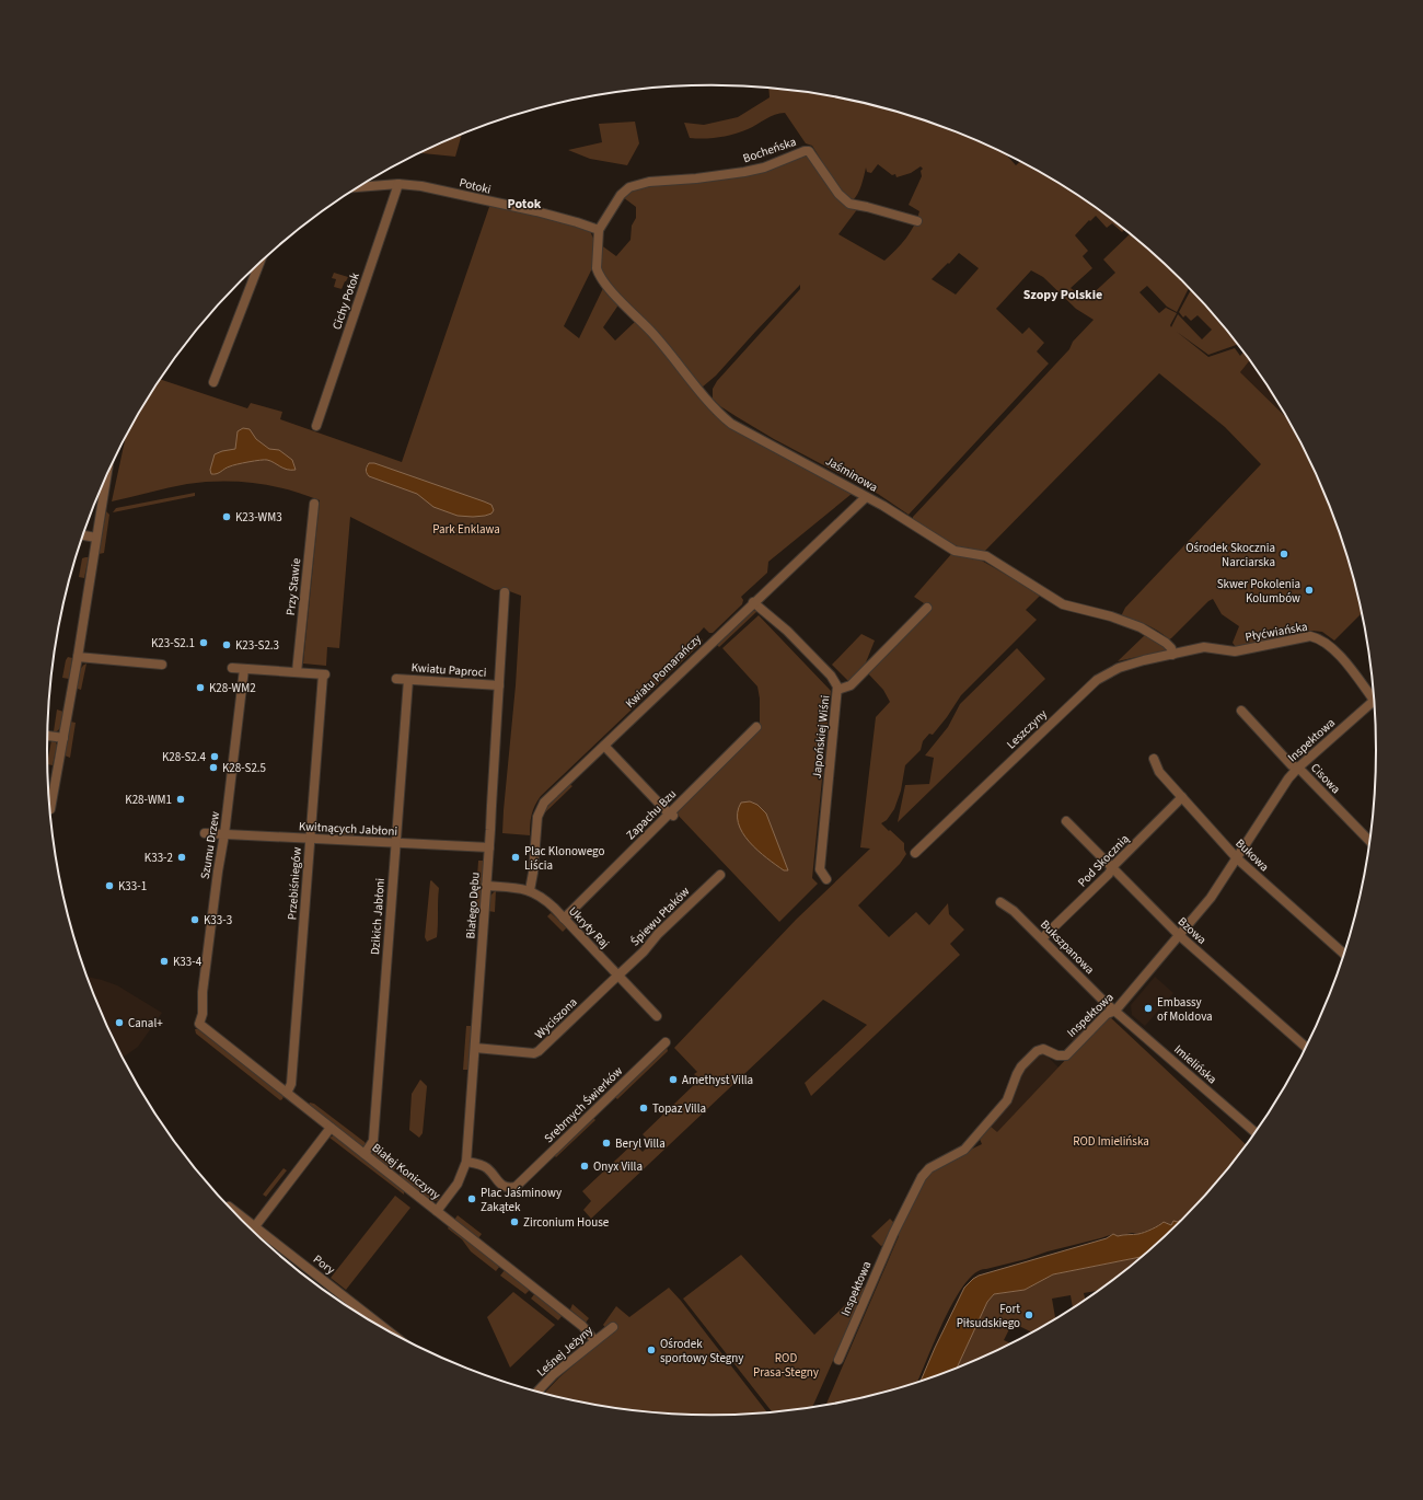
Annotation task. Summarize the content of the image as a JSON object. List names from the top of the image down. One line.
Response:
{"streets":{"street":["Bocheńska","Potoki","Cichy Potok","Jaśminowa","Przy Stawie","Płyćwiańska","Kwiatu Paproci","Kwiatu Pomarańczy","Leszczyny","Japońskiej Wiśni","Inspektowa","Cisowa","Zapachu Bzu","Kwitnących Jabłoni","Szumu Drzew","Bukowa","Pod Skocznią","Przebiśniegów","Białego Dębu","Dzikich Jabłoni","Śpiewu Ptaków","Ukryty Raj","Bzowa","Bukszpanowa","Wyciszona","Imielińska","Srebrnych Świerków","Białej Koniczyny","Pory","Leśnej Jeżyny"]},"crossings":[["Bocheńska","Potoki"],["Bocheńska","Jaśminowa"],["Potoki","Cichy Potok"],["Potoki","Jaśminowa"],["Jaśminowa","Płyćwiańska"],["Jaśminowa","Kwiatu Pomarańczy"],["Jaśminowa","Leszczyny"],["Przy Stawie","Przebiśniegów"],["Płyćwiańska","Leszczyny"],["Kwiatu Paproci","Białego Dębu"],["Kwiatu Paproci","Dzikich Jabłoni"],["Kwiatu Pomarańczy","Japońskiej Wiśni"],["Kwiatu Pomarańczy","Ukryty Raj"],["Inspektowa","Cisowa"],["Inspektowa","Bukowa"],["Inspektowa","Bzowa"],["Inspektowa","Bukszpanowa"],["Inspektowa","Imielińska"],["Zapachu Bzu","Ukryty Raj"],["Kwitnących Jabłoni","Szumu Drzew"],["Kwitnących Jabłoni","Przebiśniegów"],["Kwitnących Jabłoni","Białego Dębu"],["Kwitnących Jabłoni","Dzikich Jabłoni"],["Szumu Drzew","Białej Koniczyny"],["Bukowa","Pod Skocznią"],["Pod Skocznią","Bzowa"],["Pod Skocznią","Bukszpanowa"],["Przebiśniegów","Białej Koniczyny"],["Białego Dębu","Ukryty Raj"],["Białego Dębu","Wyciszona"],["Białego Dębu","Srebrnych Świerków"],["Białego Dębu","Białej Koniczyny"],["Dzikich Jabłoni","Białej Koniczyny"],["Śpiewu Ptaków","Ukryty Raj"],["Śpiewu Ptaków","Wyciszona"],["Ukryty Raj","Wyciszona"],["Bukszpanowa","Imielińska"],["Białej Koniczyny","Leśnej Jeżyny"]],"districts":["Potok","Szopy Polskie"],"parks":["Park Enklawa","ROD Imielińska","ROD Prasa-Stegny"],"places":["K23-WM3","Ośrodek Skocznia Narciarska","Skwer Pokolenia Kolumbów","K23-S2.1","K23-S2.3","K28-WM2","K28-S2.4","K28-S2.5","K28-WM1","K33-2","Plac Klonowego Liścia","K33-1","K33-3","K33-4","Embassy of Moldova","Canal+","Amethyst Villa","Topaz Villa","Beryl Villa","Onyx Villa","Plac Jaśminowy Zakątek","Zirconium House","Fort Piłsudskiego","Ośrodek sportowy Stegny"]}
